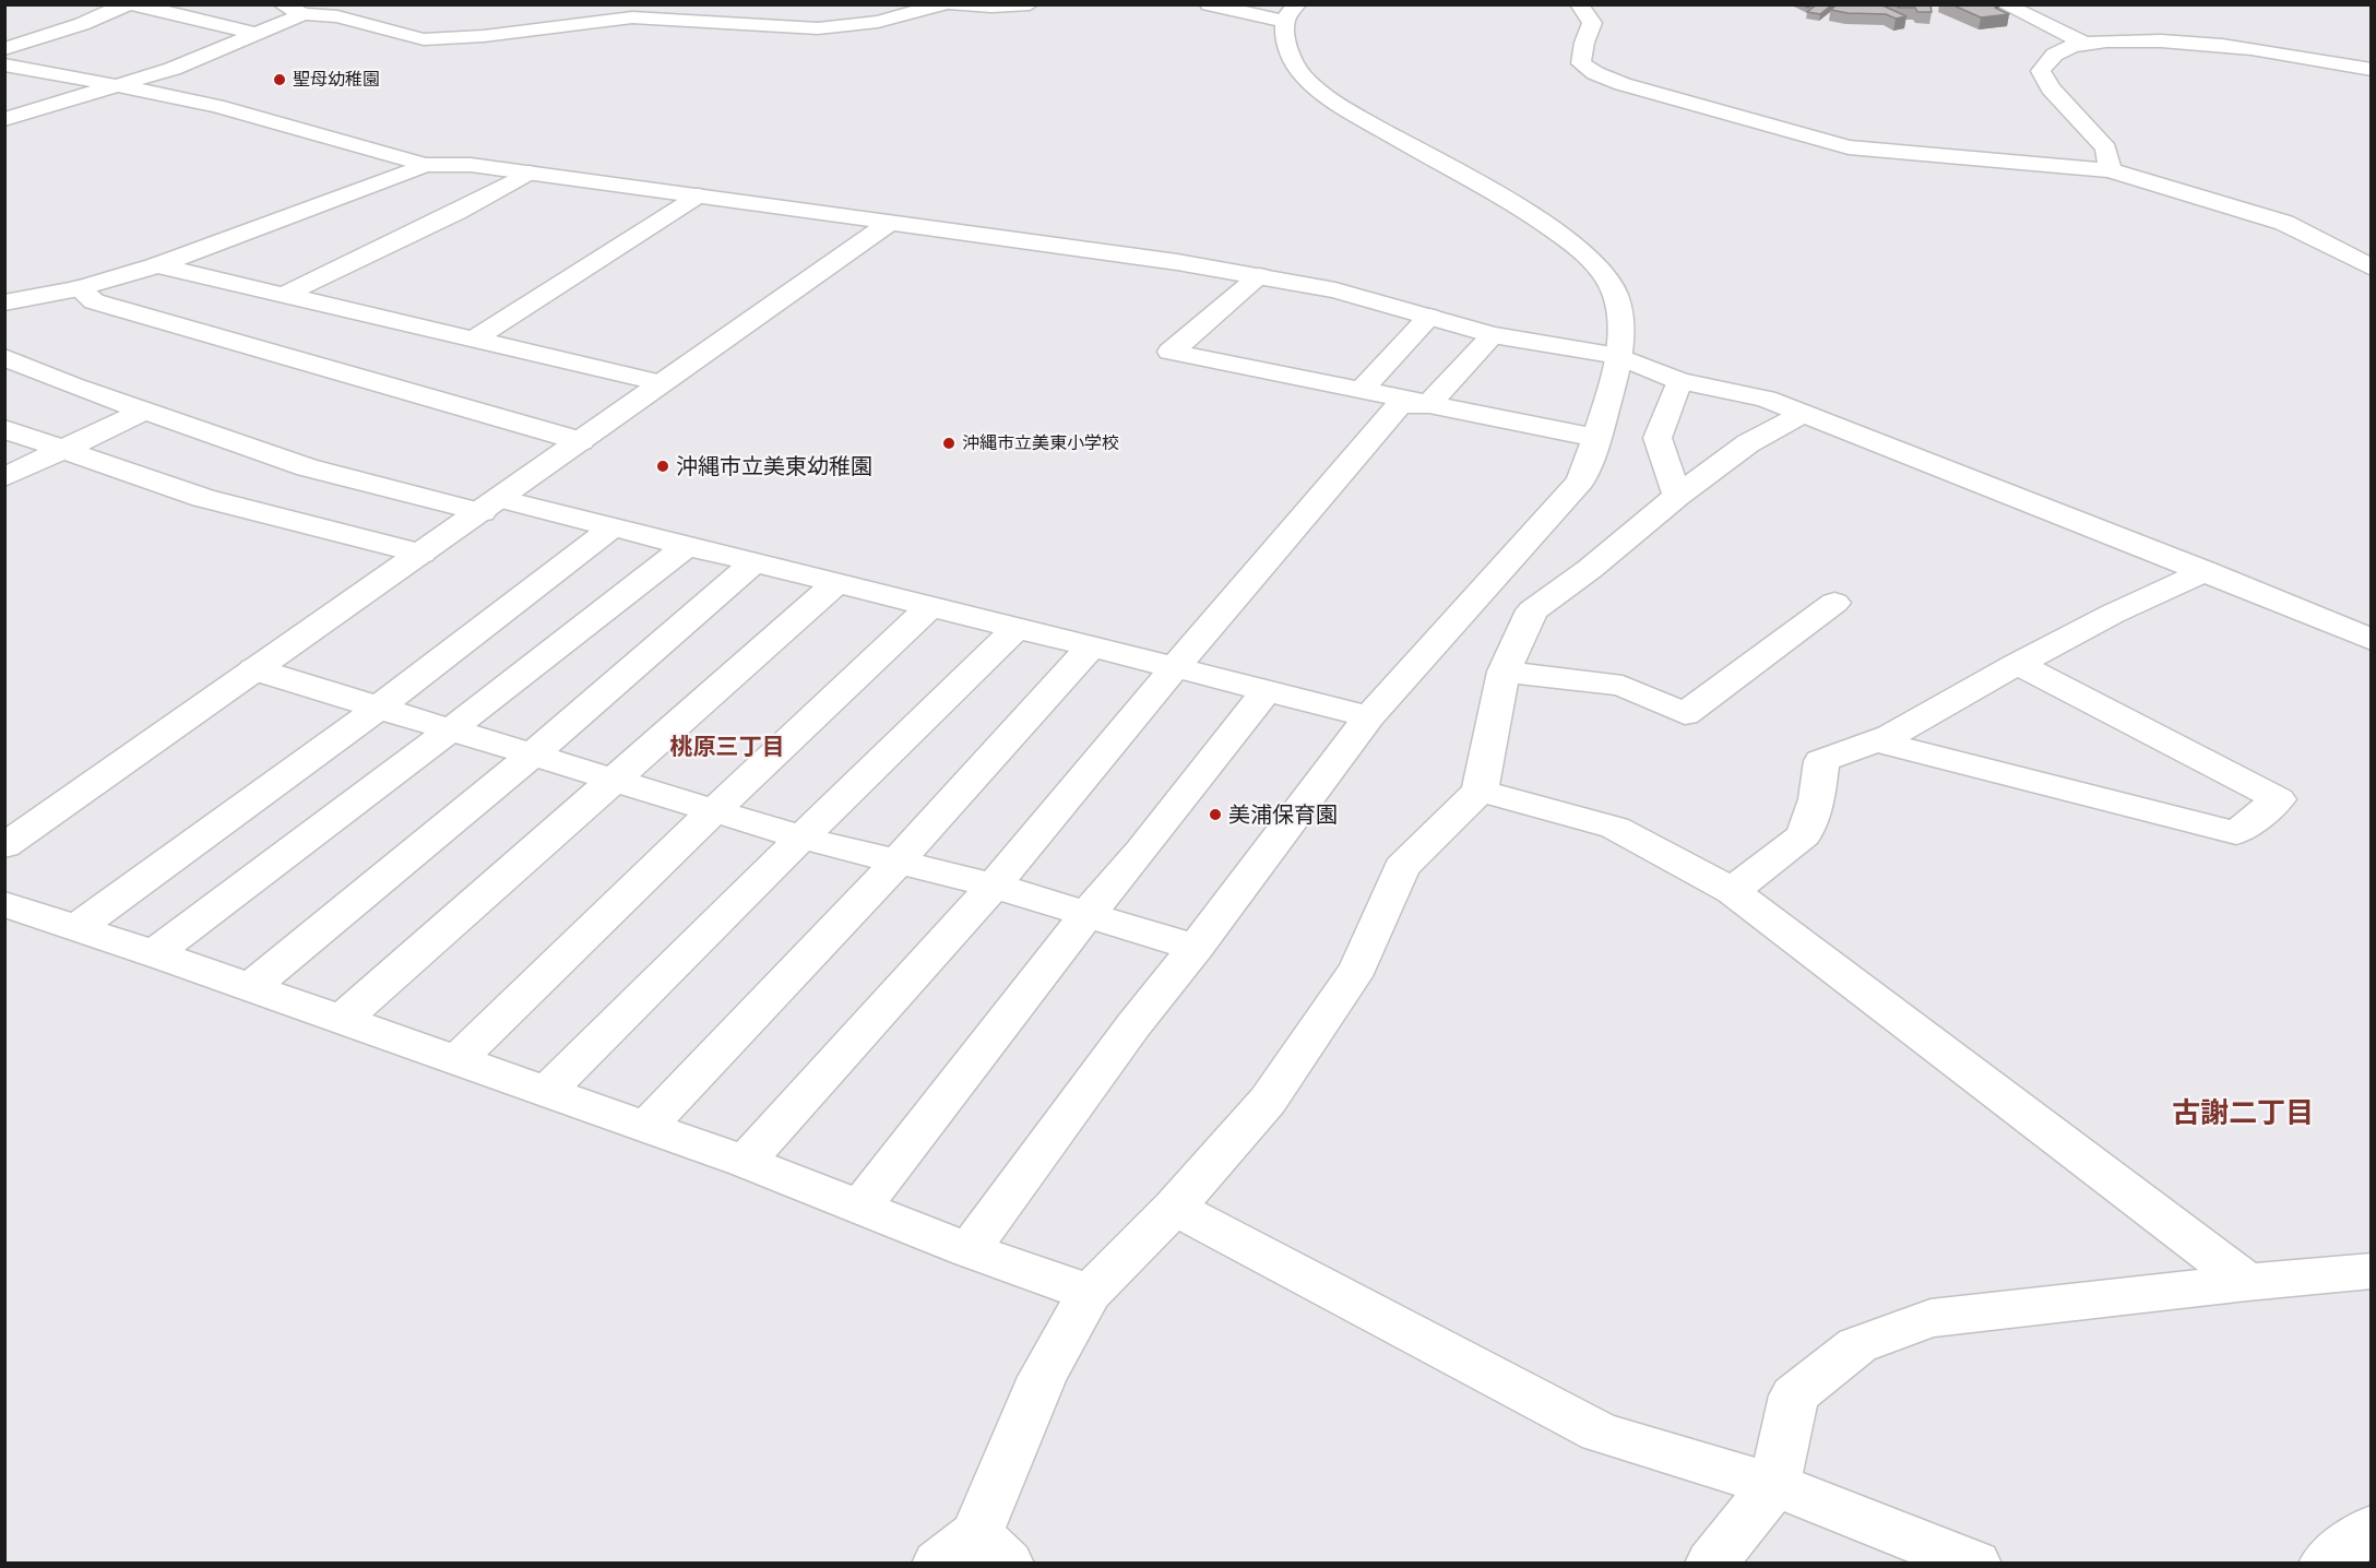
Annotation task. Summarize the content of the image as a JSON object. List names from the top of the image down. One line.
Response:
{"districts":["桃原三丁目","古謝二丁目"],"places":["聖母幼稚園","沖縄市立美東小学校","沖縄市立美東幼稚園","美浦保育園"]}
